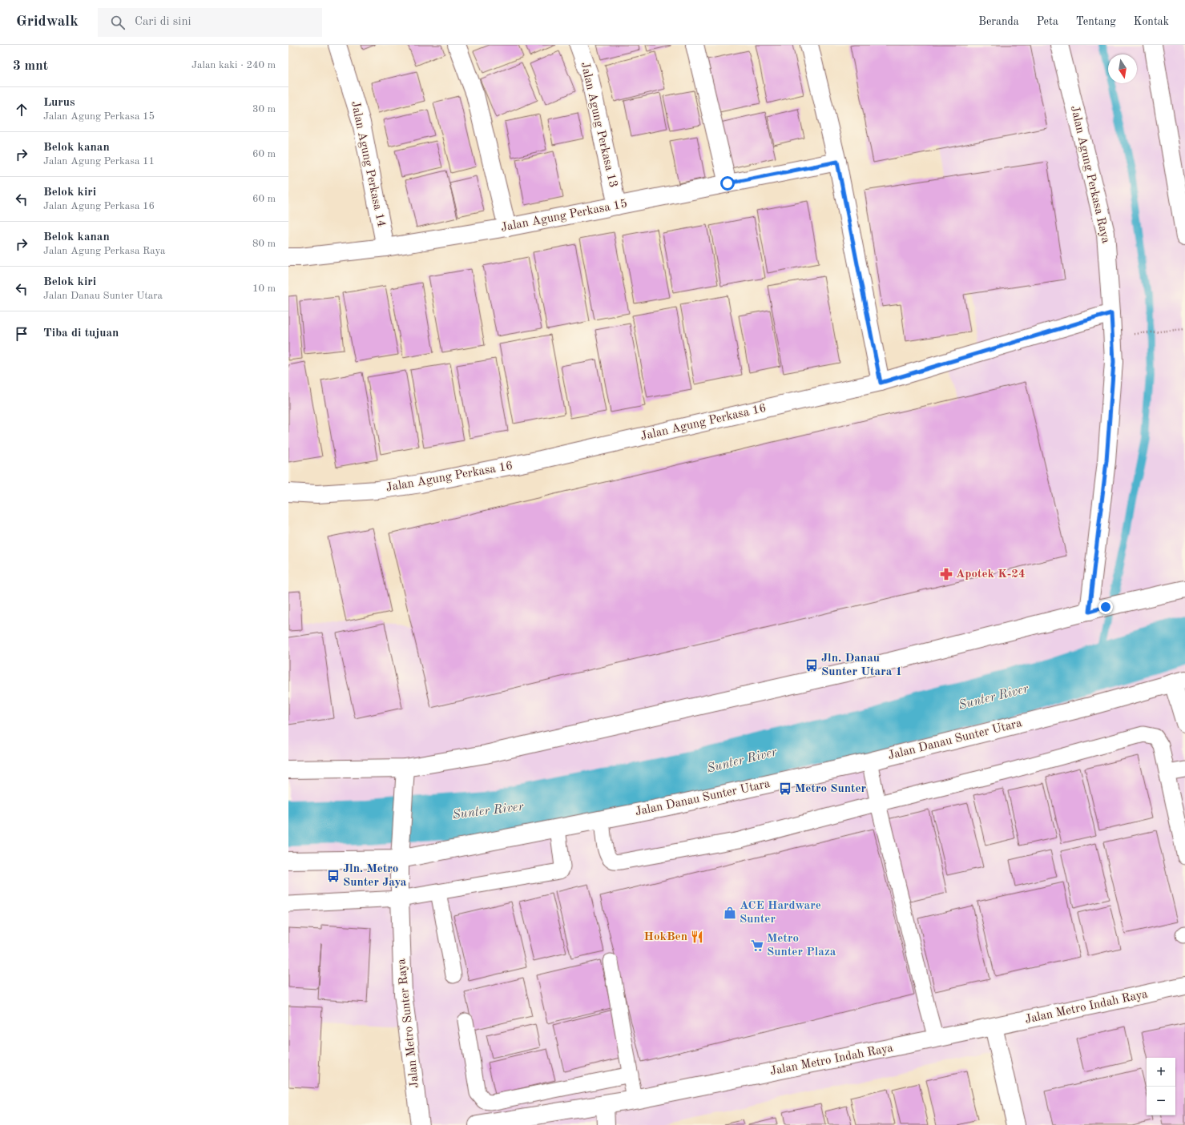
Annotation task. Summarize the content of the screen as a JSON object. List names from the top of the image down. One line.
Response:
{"streets":{"street":["Jalan Agung Perkasa 13","Jalan Agung Perkasa 14","Jalan Agung Perkasa Raya","Jalan Agung Perkasa 15","Jalan Agung Perkasa 16","Jalan Danau Sunter Utara","Jalan Metro Indah Raya","Jalan Metro Sunter Raya"]},"crossings":[["Jalan Agung Perkasa 13","Jalan Agung Perkasa 15"],["Jalan Agung Perkasa 14","Jalan Agung Perkasa 15"],["Jalan Agung Perkasa Raya","Jalan Agung Perkasa 16"],["Jalan Danau Sunter Utara","Jalan Metro Sunter Raya"]],"water":["Sunter River"],"places":{"pharmacy":["Apotek K-24"],"bus stop":["Jln. Danau Sunter Utara 1","Metro Sunter","Jln. Metro Sunter Jaya"],"shop":["ACE Hardware Sunter"],"restaurant":["HokBen"],"supermarket":["Metro Sunter Plaza"]},"north":"bottom","page":{"header":"Gridwalk","search":"Cari di sini","nav":["Beranda","Peta","Tentang","Kontak"],"heading":["3 mnt","Jalan kaki · 240 m"],"list":[["Lurus","Jalan Agung Perkasa 15","30 m"],["Belok kanan","Jalan Agung Perkasa 11","60 m"],["Belok kiri","Jalan Agung Perkasa 16","60 m"],["Belok kanan","Jalan Agung Perkasa Raya","80 m"],["Belok kiri","Jalan Danau Sunter Utara","10 m"],"Tiba di tujuan"],"map_buttons":["+","−"]}}
